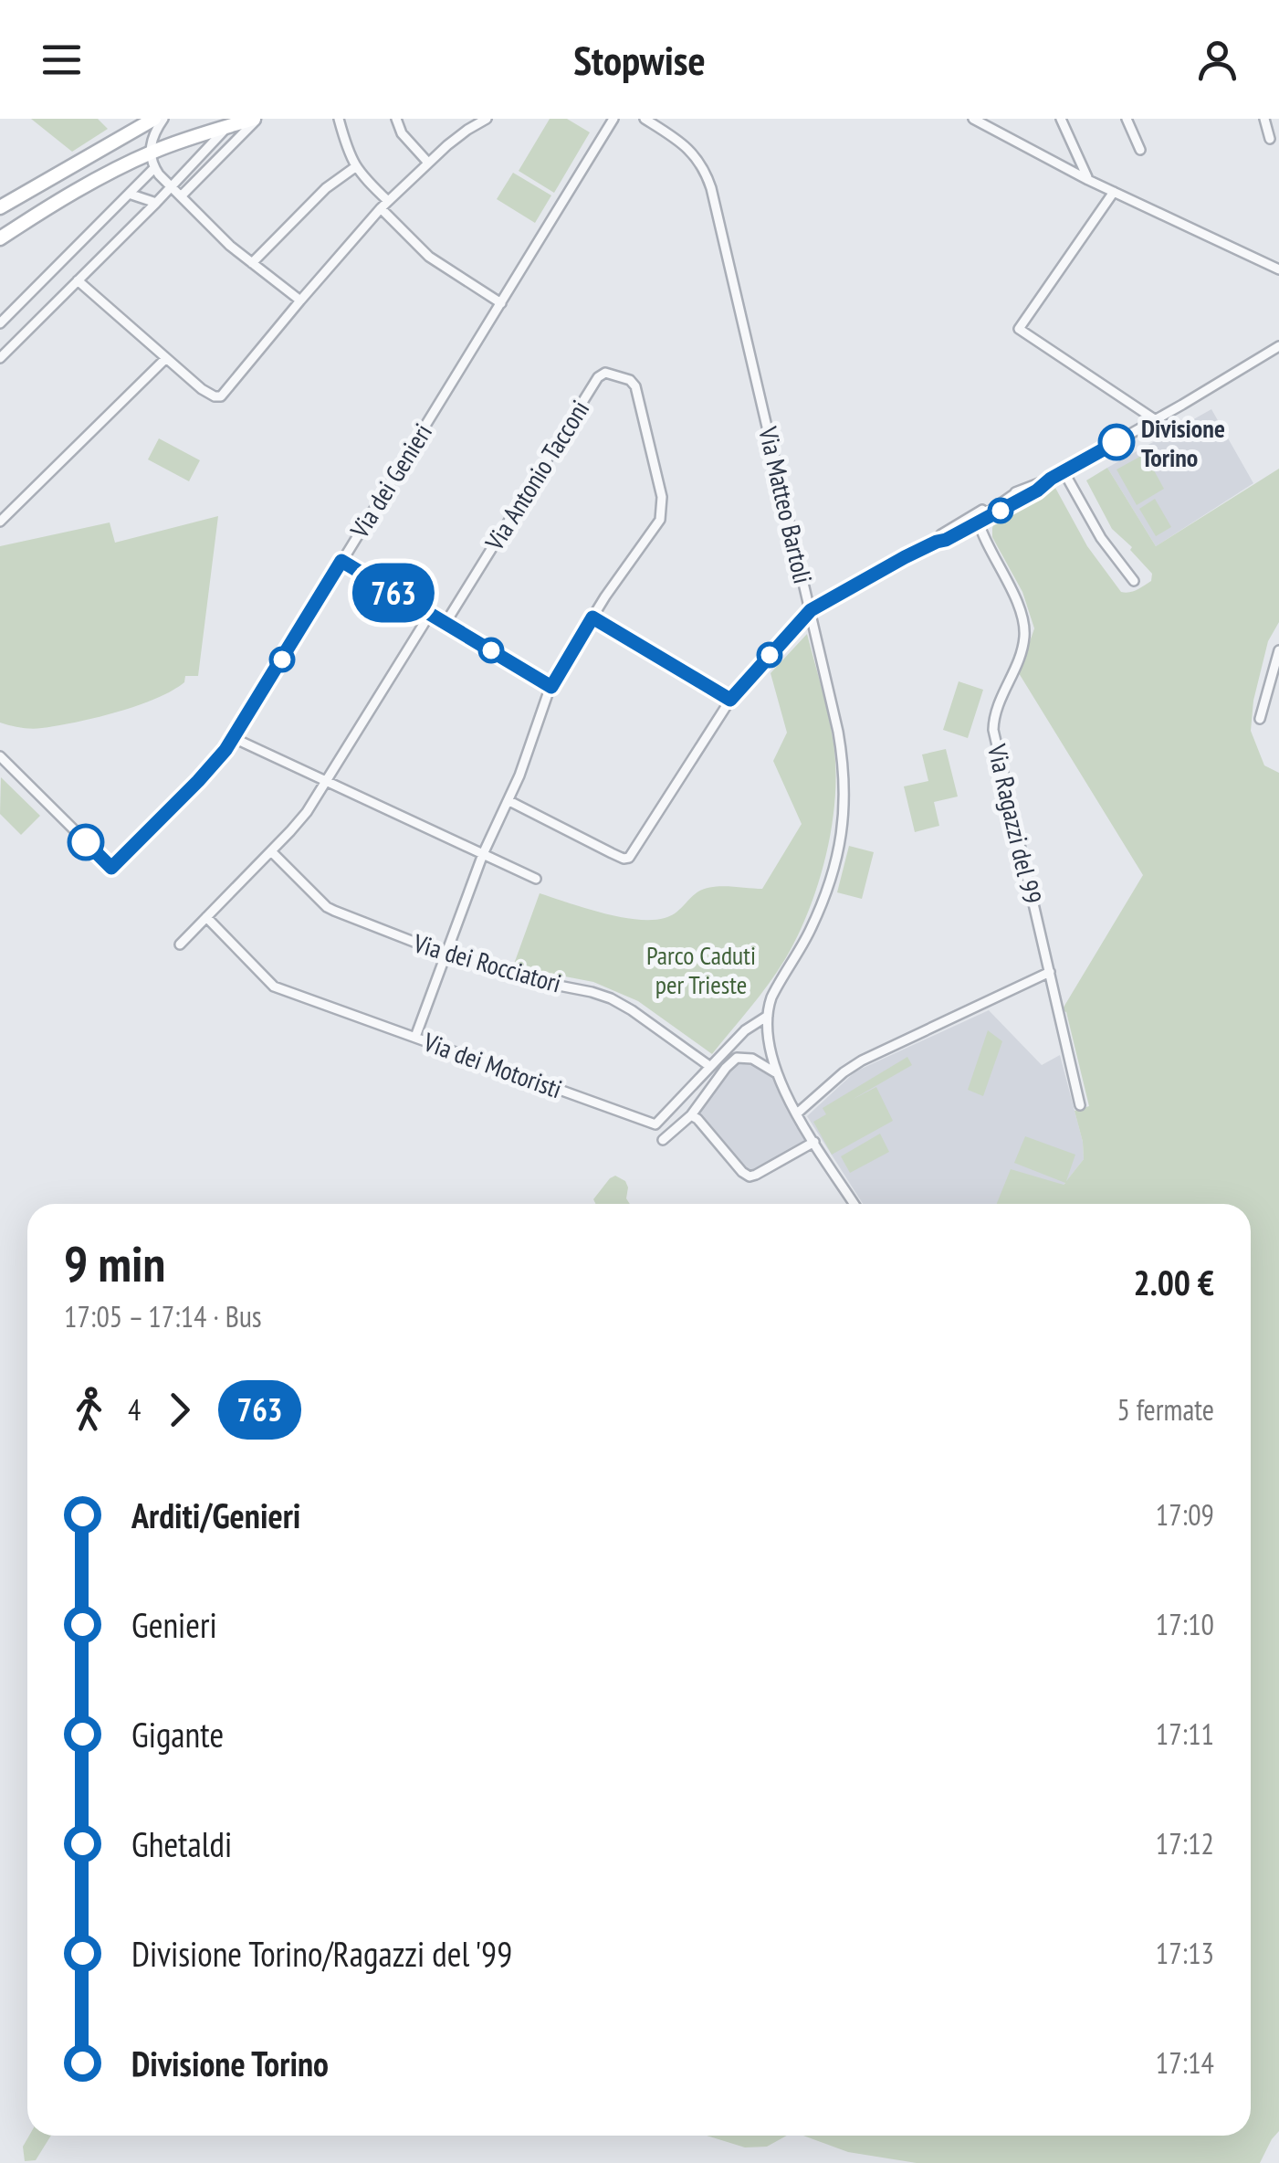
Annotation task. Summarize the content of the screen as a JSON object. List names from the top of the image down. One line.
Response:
{"streets":{"street":["Via Antonio Tacconi","Via dei Genieri","Via Matteo Bartoli","Via Ragazzi del 99","Via dei Rocciatori","Via dei Motoristi"]},"crossings":[["Via Matteo Bartoli","Via dei Motoristi"],["Via dei Rocciatori","Via dei Motoristi"]],"parks":["Parco Caduti per Trieste"],"places":["Divisione Torino"],"lines":["bus line 763"],"page":{"header":"Stopwise","on_map":"763","heading":["9 min","17:05 – 17:14 · Bus","2.00 €"],"legs":["4","763","5 fermate"],"list":[{"name":"Arditi/Genieri","value":"17:09"},{"name":"Genieri","value":"17:10"},{"name":"Gigante","value":"17:11"},{"name":"Ghetaldi","value":"17:12"},{"name":"Divisione Torino/Ragazzi del '99","value":"17:13"},{"name":"Divisione Torino","value":"17:14"}]}}
